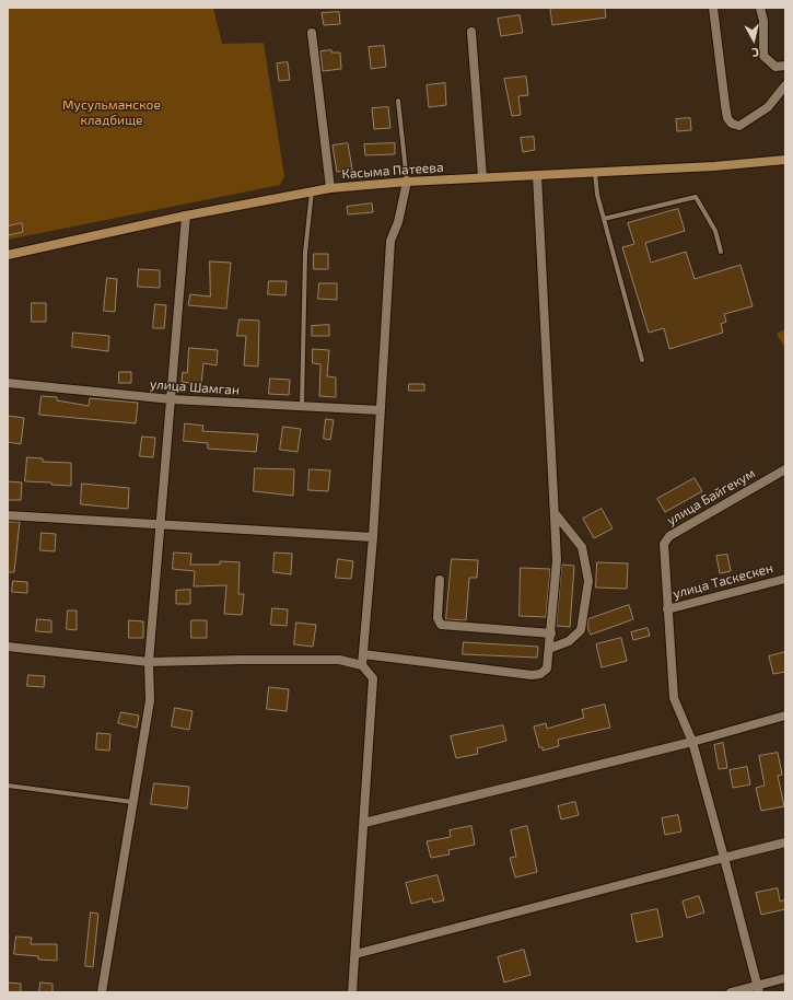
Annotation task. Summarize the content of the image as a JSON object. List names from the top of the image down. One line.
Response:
{"streets":{"main road":["Касыма Патеева"],"street":["улица Шамган","улица Байгекум","улица Таскескен"]},"crossings":[["улица Байгекум","улица Таскескен"]],"parks":["Мусульманское кладбище"],"north":"bottom"}
